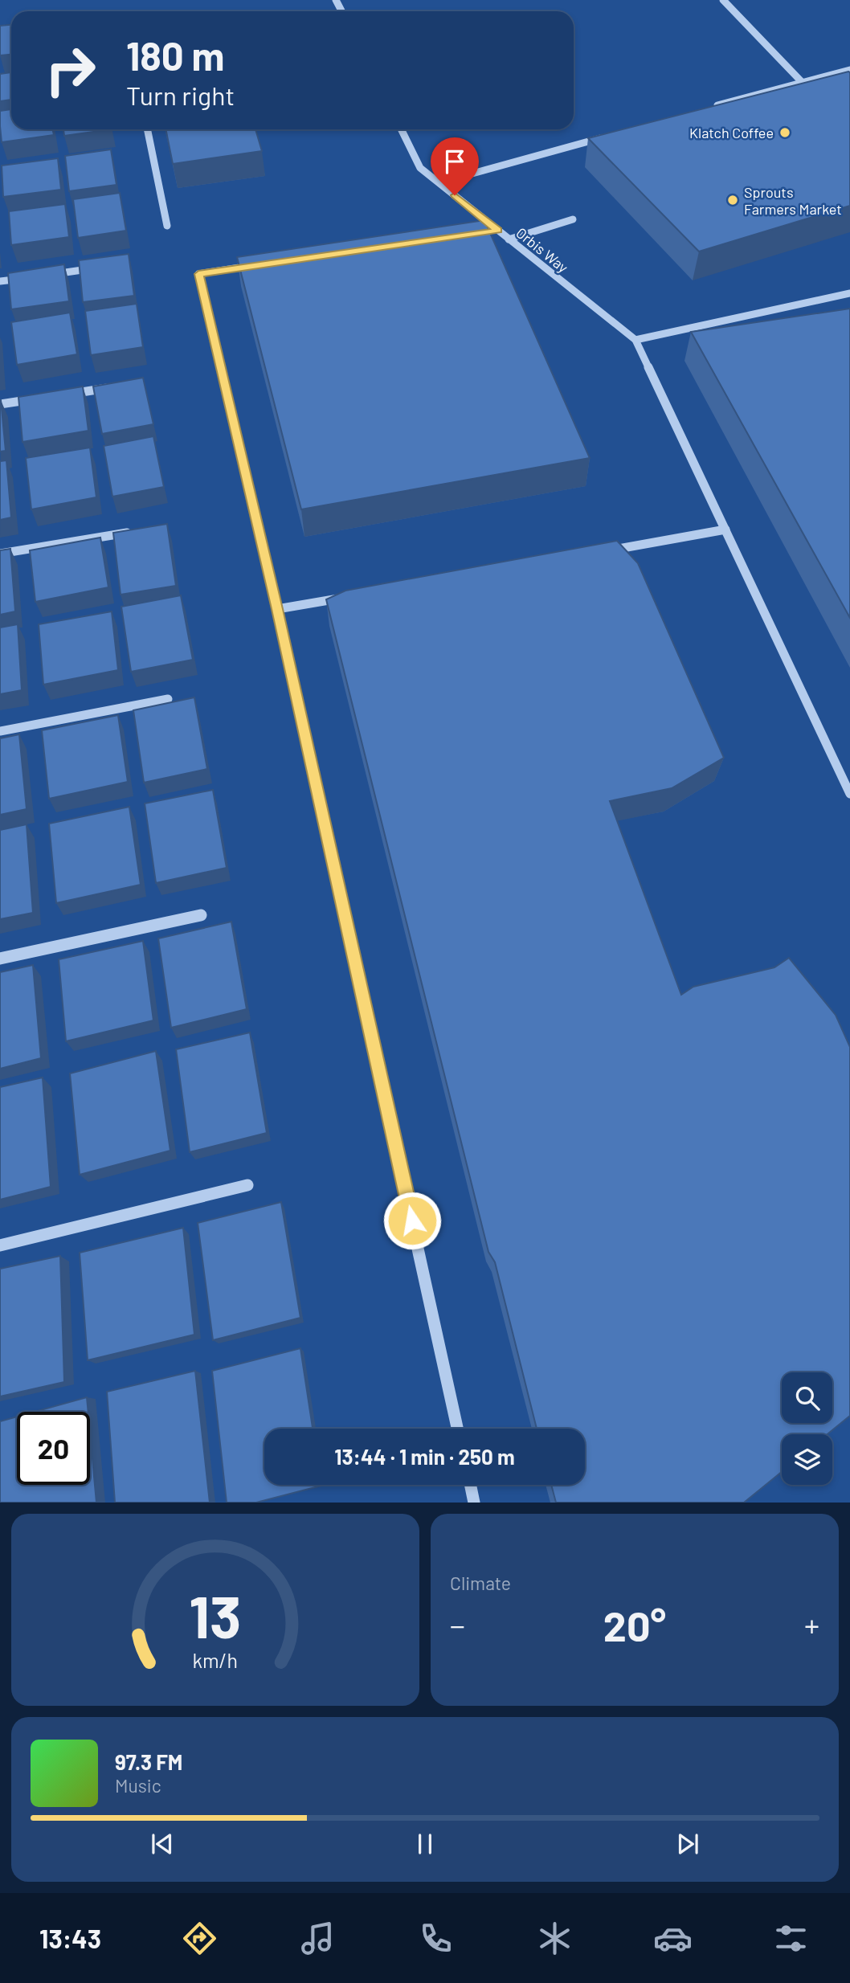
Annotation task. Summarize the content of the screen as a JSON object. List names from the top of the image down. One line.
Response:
{"streets":{"lane":["Orbis Way"]},"places":["Klatch Coffee","Sprouts Farmers Market"],"page":{"turn":["180 m","Turn right"],"limit":"20","trip":"13:44 · 1 min · 250 m","tile":"Climate","heat":["−","20°","+"],"song":["97.3 FM","Music"],"tabs":"13:43","gauge":["13","km/h"]}}
